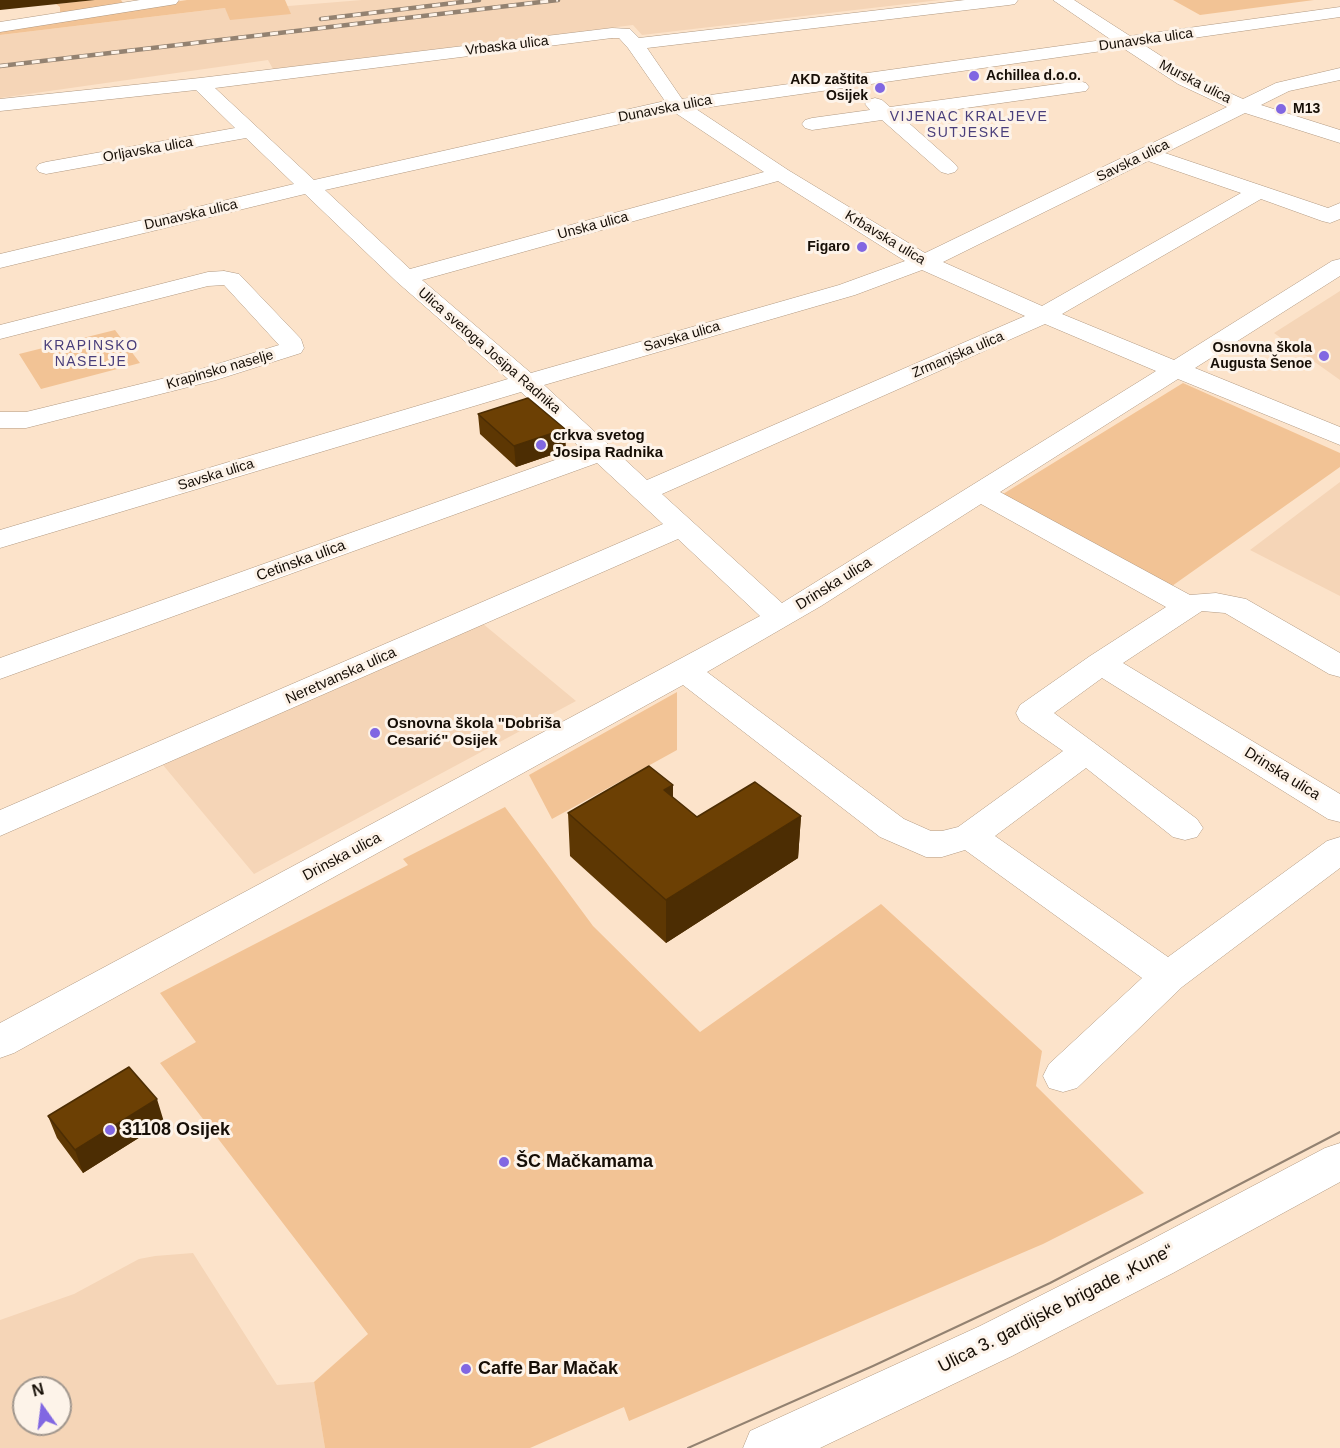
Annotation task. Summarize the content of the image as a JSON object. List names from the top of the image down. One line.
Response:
{"streets":{"street":["Dunavska ulica","Vrbaska ulica","Murska ulica","Orljavska ulica","Savska ulica","Unska ulica","Krbavska ulica","Ulica svetoga Josipa Radnika","Zrmanjska ulica","Krapinsko naselje","Cetinska ulica","Drinska ulica","Neretvanska ulica","Ulica 3. gardijske brigade „Kune“"]},"crossings":[["Dunavska ulica","Murska ulica"],["Dunavska ulica","Krbavska ulica"],["Dunavska ulica","Ulica svetoga Josipa Radnika"],["Vrbaska ulica","Krbavska ulica"],["Vrbaska ulica","Ulica svetoga Josipa Radnika"],["Murska ulica","Savska ulica"],["Orljavska ulica","Ulica svetoga Josipa Radnika"],["Savska ulica","Krbavska ulica"],["Savska ulica","Ulica svetoga Josipa Radnika"],["Unska ulica","Krbavska ulica"],["Unska ulica","Ulica svetoga Josipa Radnika"],["Krbavska ulica","Zrmanjska ulica"],["Krbavska ulica","Drinska ulica"],["Ulica svetoga Josipa Radnika","Zrmanjska ulica"],["Ulica svetoga Josipa Radnika","Cetinska ulica"],["Ulica svetoga Josipa Radnika","Drinska ulica"],["Ulica svetoga Josipa Radnika","Neretvanska ulica"]],"districts":["VIJENAC KRALJEVE SUTJESKE","KRAPINSKO NASELJE"],"places":["Achillea d.o.o.","AKD zaštita Osijek","M13","Figaro","Osnovna škola Augusta Šenoe","crkva svetog Josipa Radnika","Osnovna škola \"Dobriša Cesarić\" Osijek","31108 Osijek","ŠC Mačkamama","Caffe Bar Mačak"],"north":"top"}
